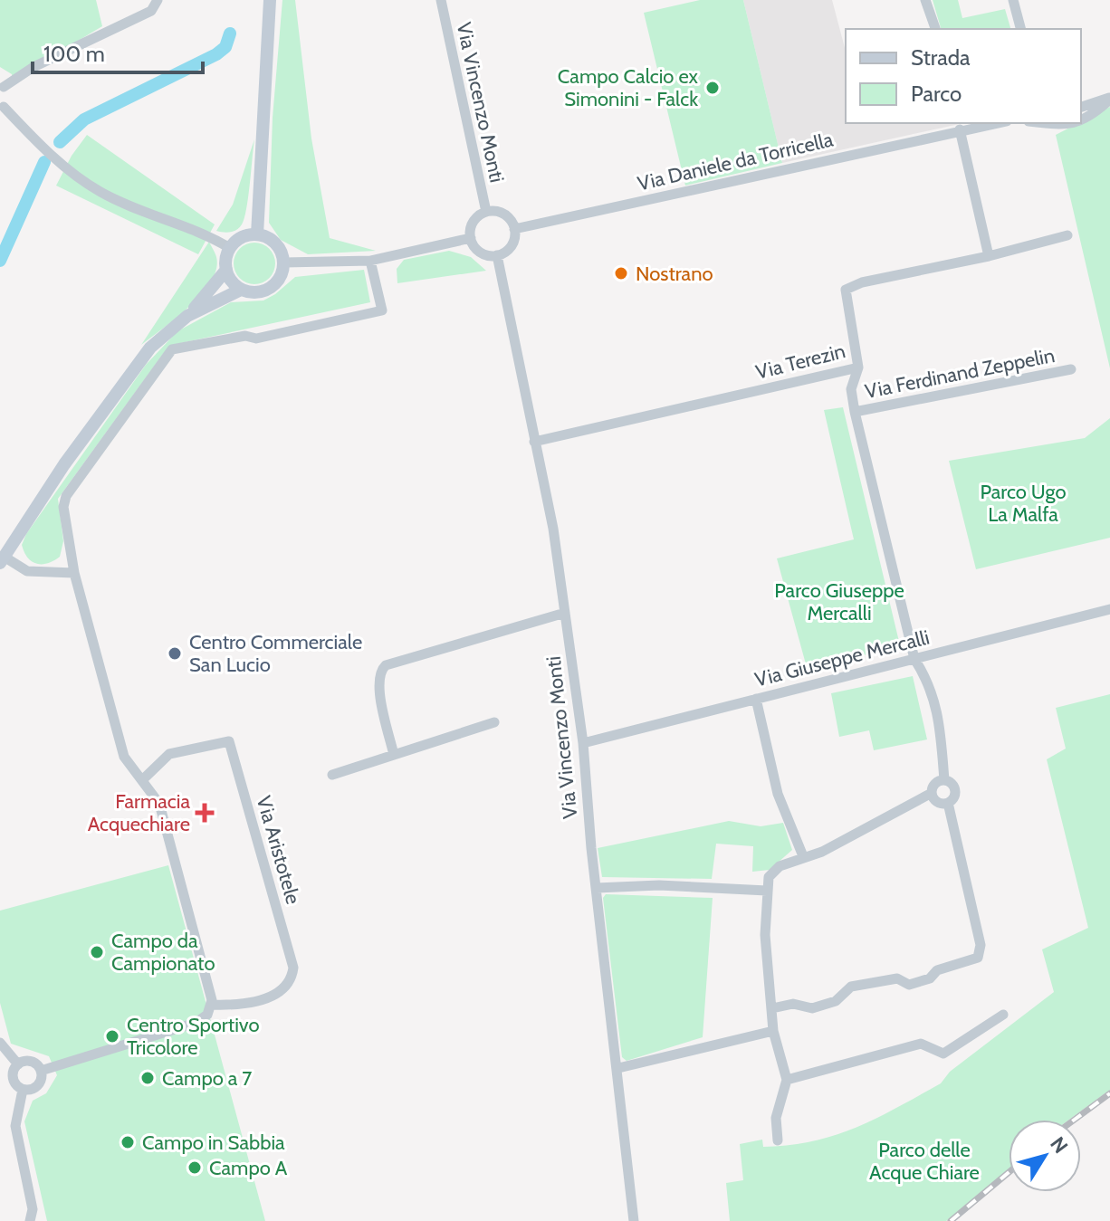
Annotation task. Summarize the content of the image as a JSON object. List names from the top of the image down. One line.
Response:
{"streets":{"street":["Via Vincenzo Monti","Via Daniele da Torricella","Via Terezin","Via Ferdinand Zeppelin","Via Giuseppe Mercalli","Via Aristotele"]},"crossings":[["Via Vincenzo Monti","Via Daniele da Torricella"],["Via Vincenzo Monti","Via Terezin"],["Via Vincenzo Monti","Via Giuseppe Mercalli"],["Via Terezin","Via Ferdinand Zeppelin"],["Via Ferdinand Zeppelin","Via Giuseppe Mercalli"]],"parks":["Parco Ugo La Malfa","Parco Giuseppe Mercalli","Parco delle Acque Chiare"],"places":{"other":["Campo Calcio ex Simonini - Falck","Nostrano","Centro Commerciale San Lucio","Campo da Campionato","Centro Sportivo Tricolore","Campo a 7","Campo in Sabbia","Campo A"],"health":["Farmacia Acquechiare"]},"legend":["Strada","Parco"],"scale_bar":"100 m","north":"top right"}
